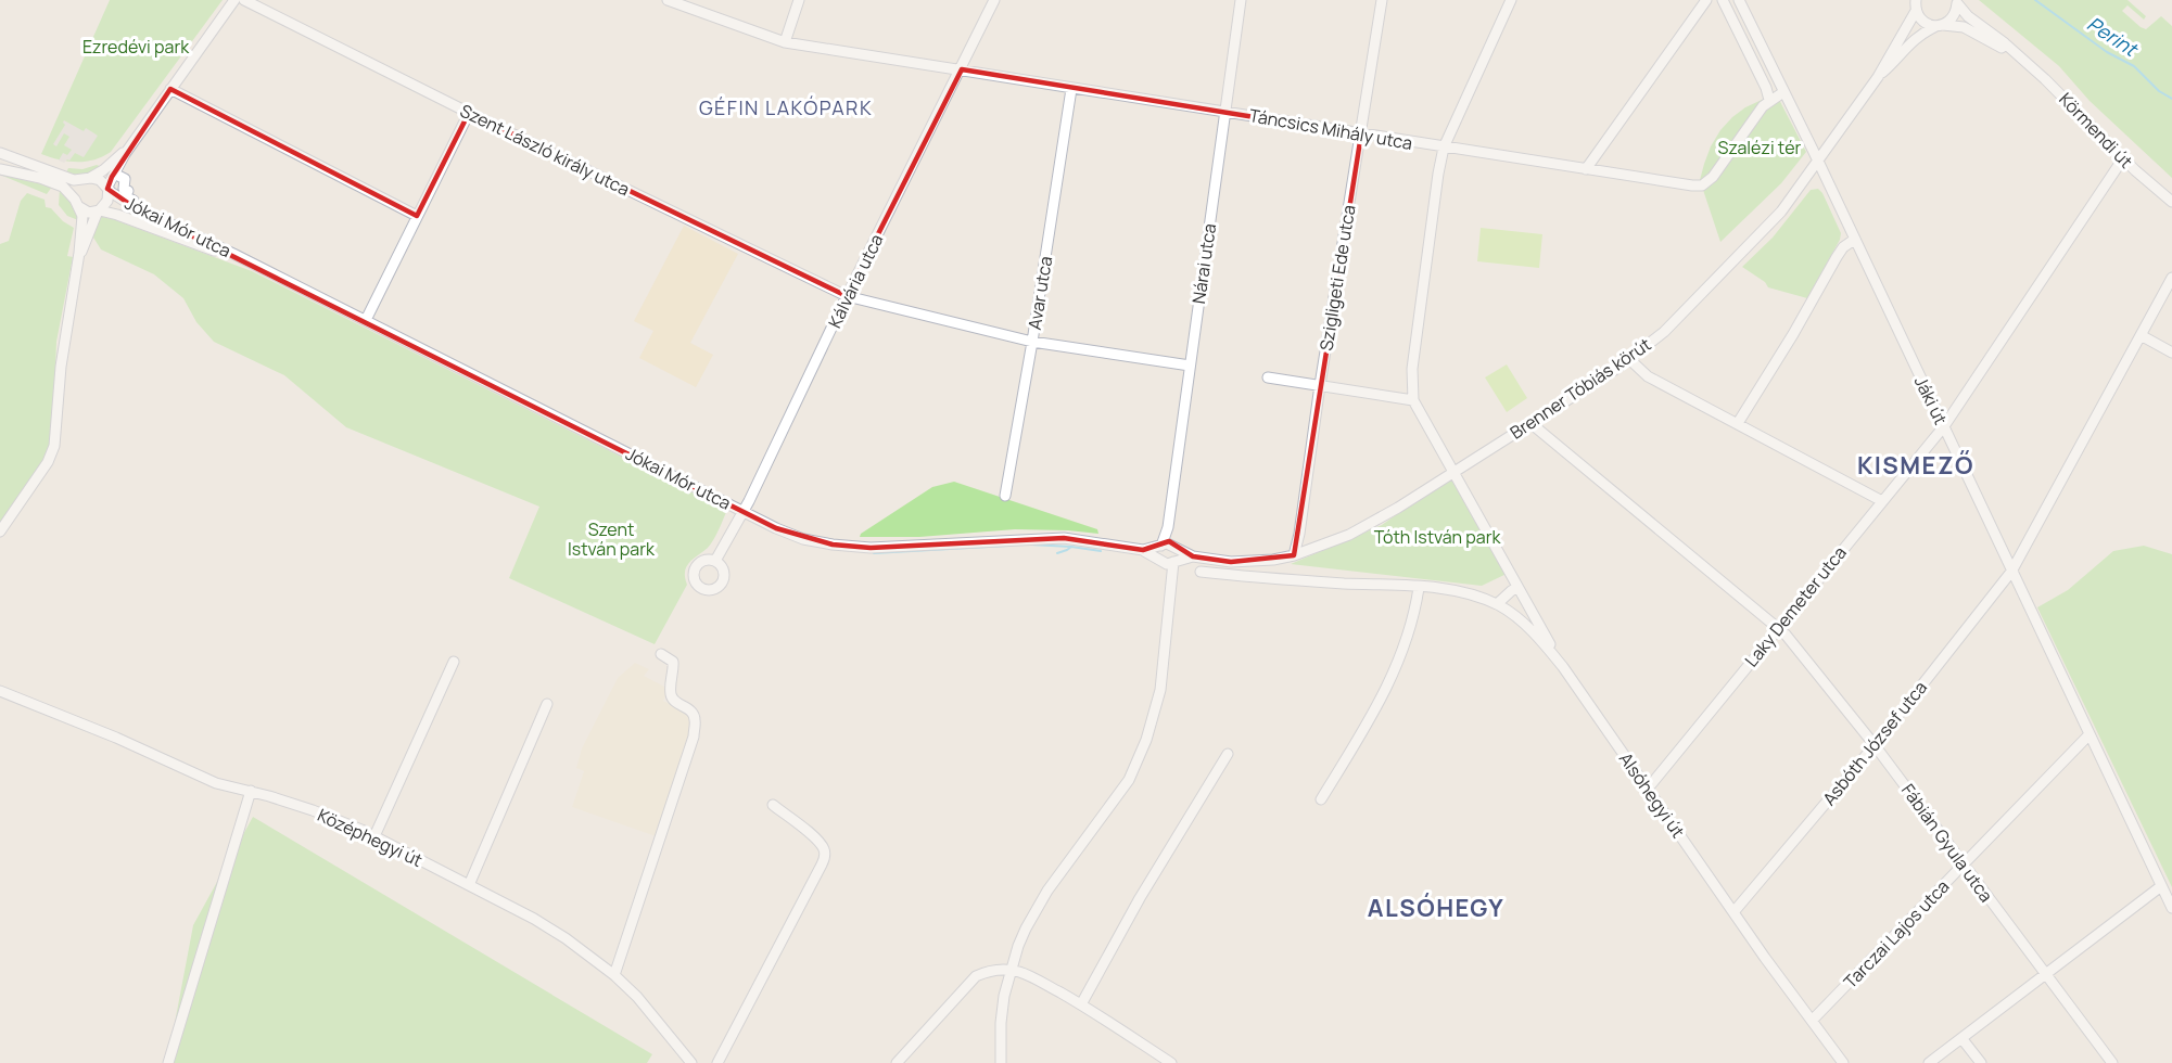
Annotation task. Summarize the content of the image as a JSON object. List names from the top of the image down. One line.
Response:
{"streets":{"street":["Táncsics Mihály utca","Körmendi út","Szent László király utca","Jókai Mór utca","Nárai utca","Szigligeti Ede utca","Kálvária utca","Avar utca","Brenner Tóbiás körút","Jáki út","Laky Demeter utca","Asbóth József utca","Alsóhegyi út","Középhegyi út","Fábián Gyula utca","Tarczai Lajos utca"]},"crossings":[["Táncsics Mihály utca","Nárai utca"],["Táncsics Mihály utca","Szigligeti Ede utca"],["Táncsics Mihály utca","Kálvária utca"],["Táncsics Mihály utca","Avar utca"],["Körmendi út","Brenner Tóbiás körút"],["Körmendi út","Laky Demeter utca"],["Szent László király utca","Nárai utca"],["Szent László király utca","Kálvária utca"],["Szent László király utca","Avar utca"],["Jókai Mór utca","Nárai utca"],["Jókai Mór utca","Kálvária utca"],["Jókai Mór utca","Brenner Tóbiás körút"],["Nárai utca","Brenner Tóbiás körút"],["Szigligeti Ede utca","Brenner Tóbiás körút"],["Brenner Tóbiás körút","Jáki út"],["Brenner Tóbiás körút","Fábián Gyula utca"],["Jáki út","Laky Demeter utca"],["Jáki út","Asbóth József utca"],["Jáki út","Tarczai Lajos utca"],["Laky Demeter utca","Alsóhegyi út"],["Laky Demeter utca","Fábián Gyula utca"],["Asbóth József utca","Alsóhegyi út"],["Asbóth József utca","Fábián Gyula utca"],["Alsóhegyi út","Tarczai Lajos utca"],["Fábián Gyula utca","Tarczai Lajos utca"]],"districts":["GÉFIN LAKÓPARK","KISMEZŐ","ALSÓHEGY"],"water":["Perint"],"parks":["Ezredévi park","Szalézi tér","Szent István park","Tóth István park"]}
